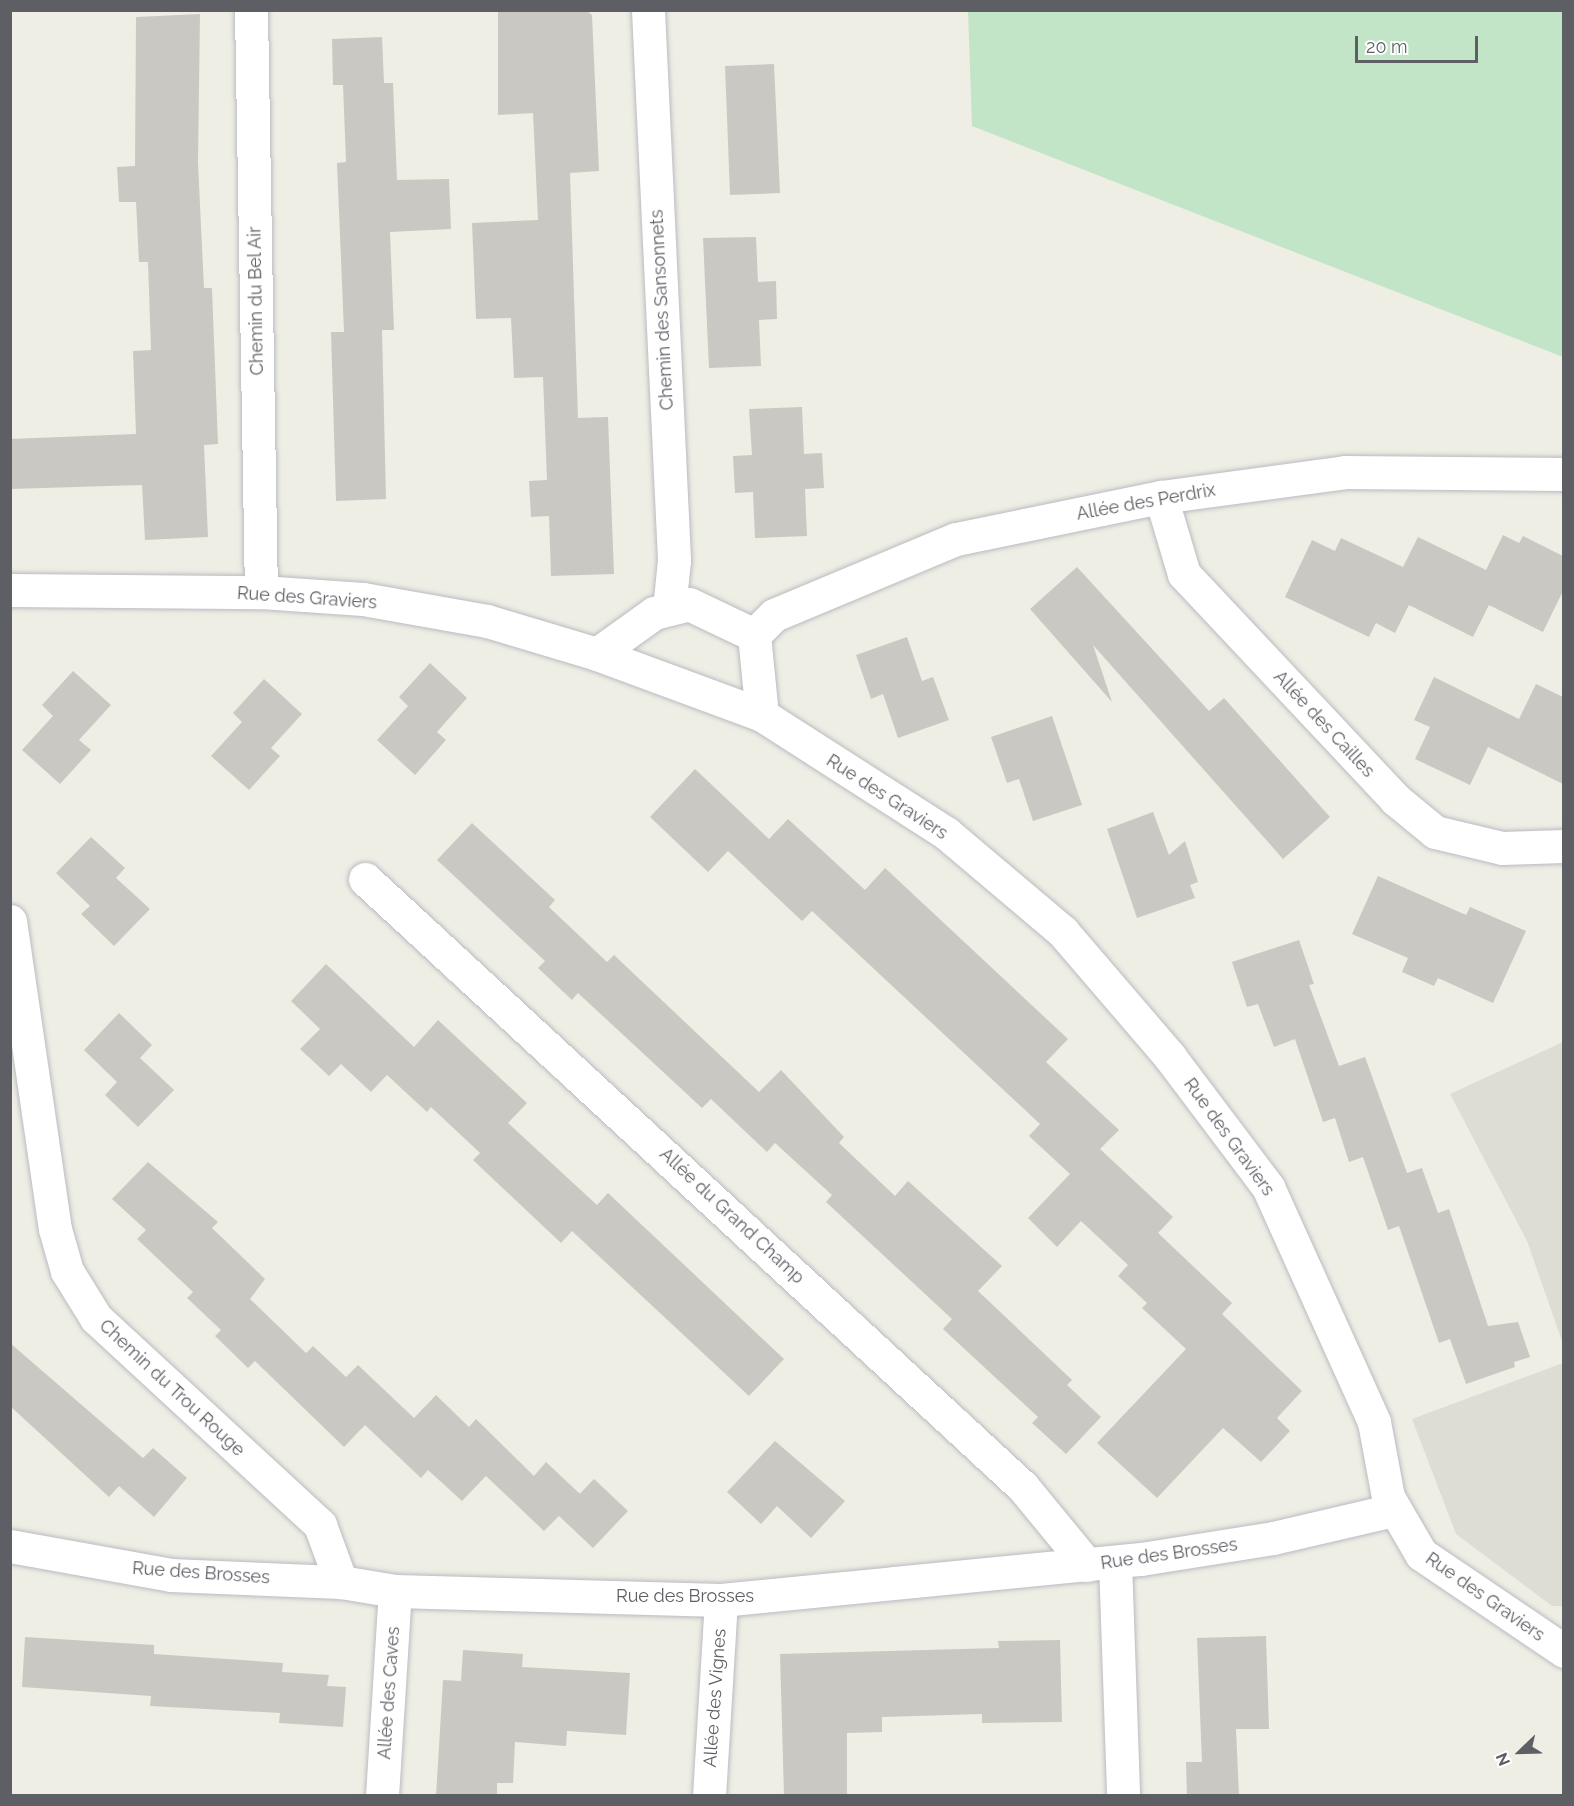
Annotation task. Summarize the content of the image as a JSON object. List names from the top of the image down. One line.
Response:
{"streets":{"street":["Chemin du Bel Air","Chemin des Sansonnets","Allée des Perdrix","Rue des Graviers","Allée des Cailles","Allée du Grand Champ","Chemin du Trou Rouge","Rue des Brosses","Allée des Caves","Allée des Vignes"]},"crossings":[["Chemin du Bel Air","Rue des Graviers"],["Allée des Perdrix","Allée des Cailles"],["Rue des Graviers","Rue des Brosses"],["Allée du Grand Champ","Rue des Brosses"],["Chemin du Trou Rouge","Rue des Brosses"],["Rue des Brosses","Allée des Caves"],["Rue des Brosses","Allée des Vignes"]],"scale_bar":"20 m","north":"bottom left"}
